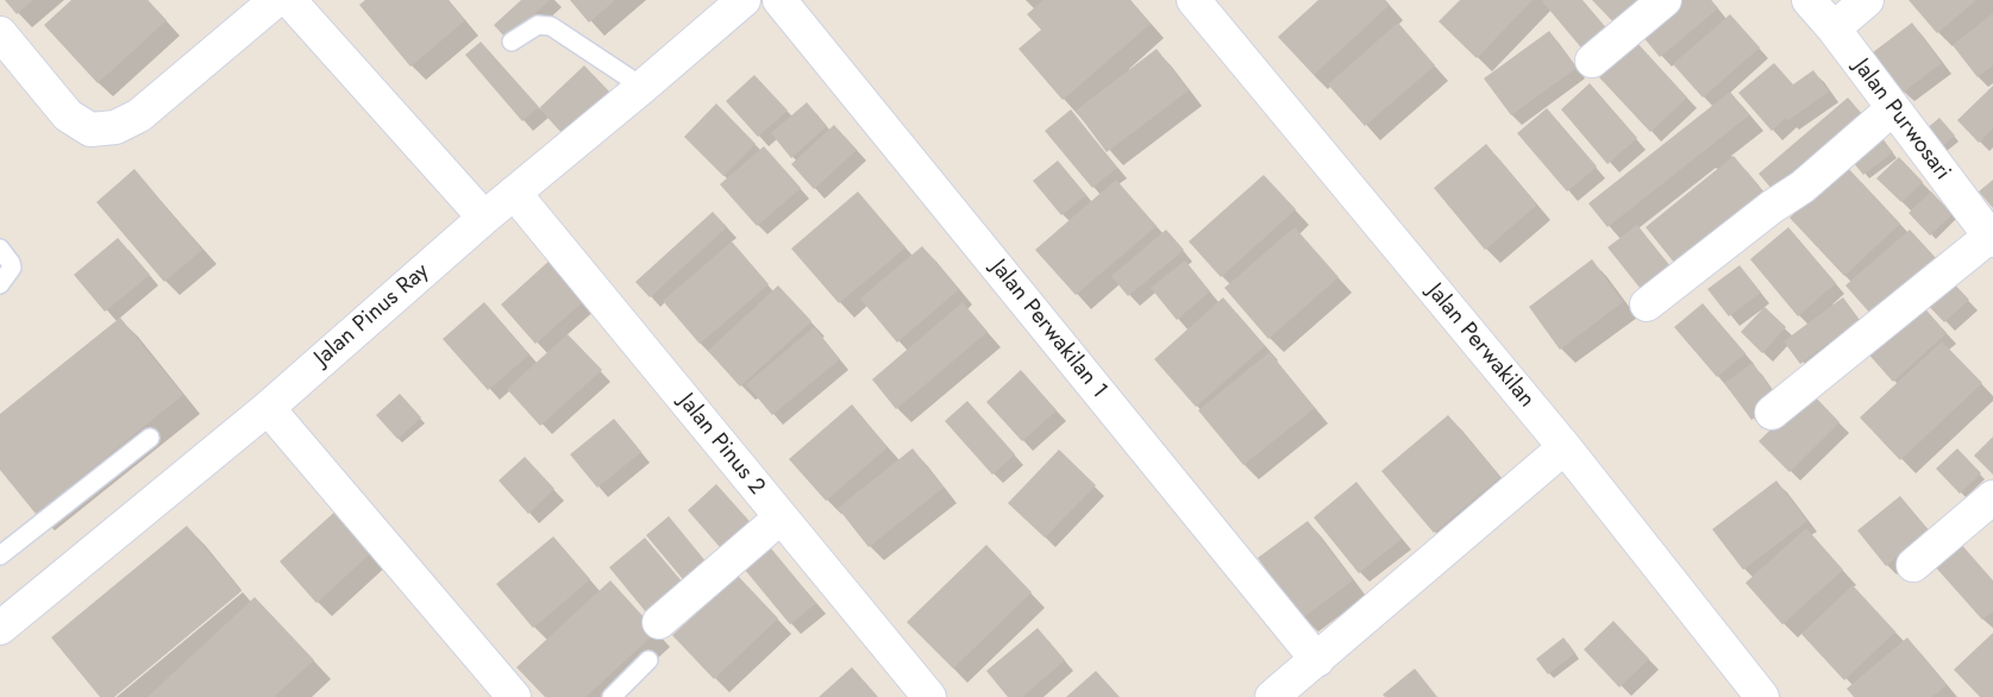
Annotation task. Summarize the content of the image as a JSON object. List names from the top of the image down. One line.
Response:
{"streets":{"street":["Jalan Purwosari","Jalan Pinus Ray","Jalan Perwakilan 1","Jalan Perwakilan","Jalan Pinus 2"]},"crossings":[["Jalan Pinus Ray","Jalan Pinus 2"]]}
